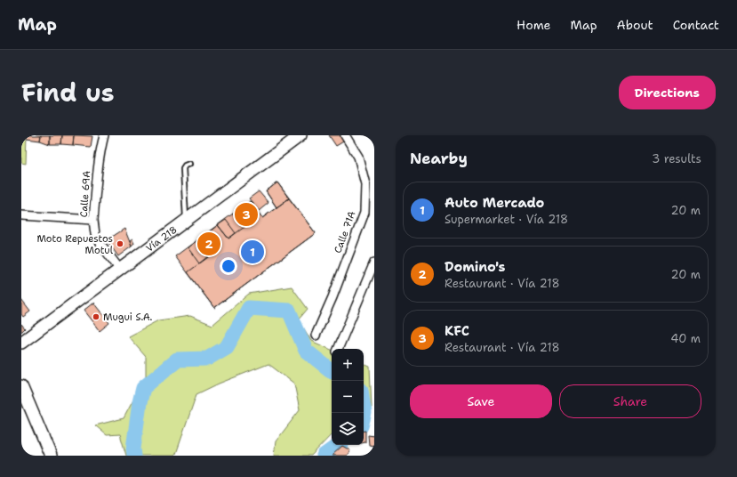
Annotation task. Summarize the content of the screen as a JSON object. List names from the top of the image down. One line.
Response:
{"streets":{"main road":["Vía 218"],"street":["Calle 69A","Calle 71A"]},"crossings":[["Calle 69A","Vía 218"]],"places":["Moto Repuestos Motul","Mugui S.A."],"page":{"header":"Map","nav":["Home","Map","About","Contact"],"title":"Find us","buttons":["Directions",["Save","Share"]],"heading":["Nearby","3 results"],"list":[{"mark":"1","name":"Auto Mercado","note":"Supermarket · Vía 218","value":"20 m"},{"mark":"2","name":"Domino's","note":"Restaurant · Vía 218","value":"20 m"},{"mark":"3","name":"KFC","note":"Restaurant · Vía 218","value":"40 m"}],"pins":["3","2","1"],"map_buttons":["+","−"]}}
